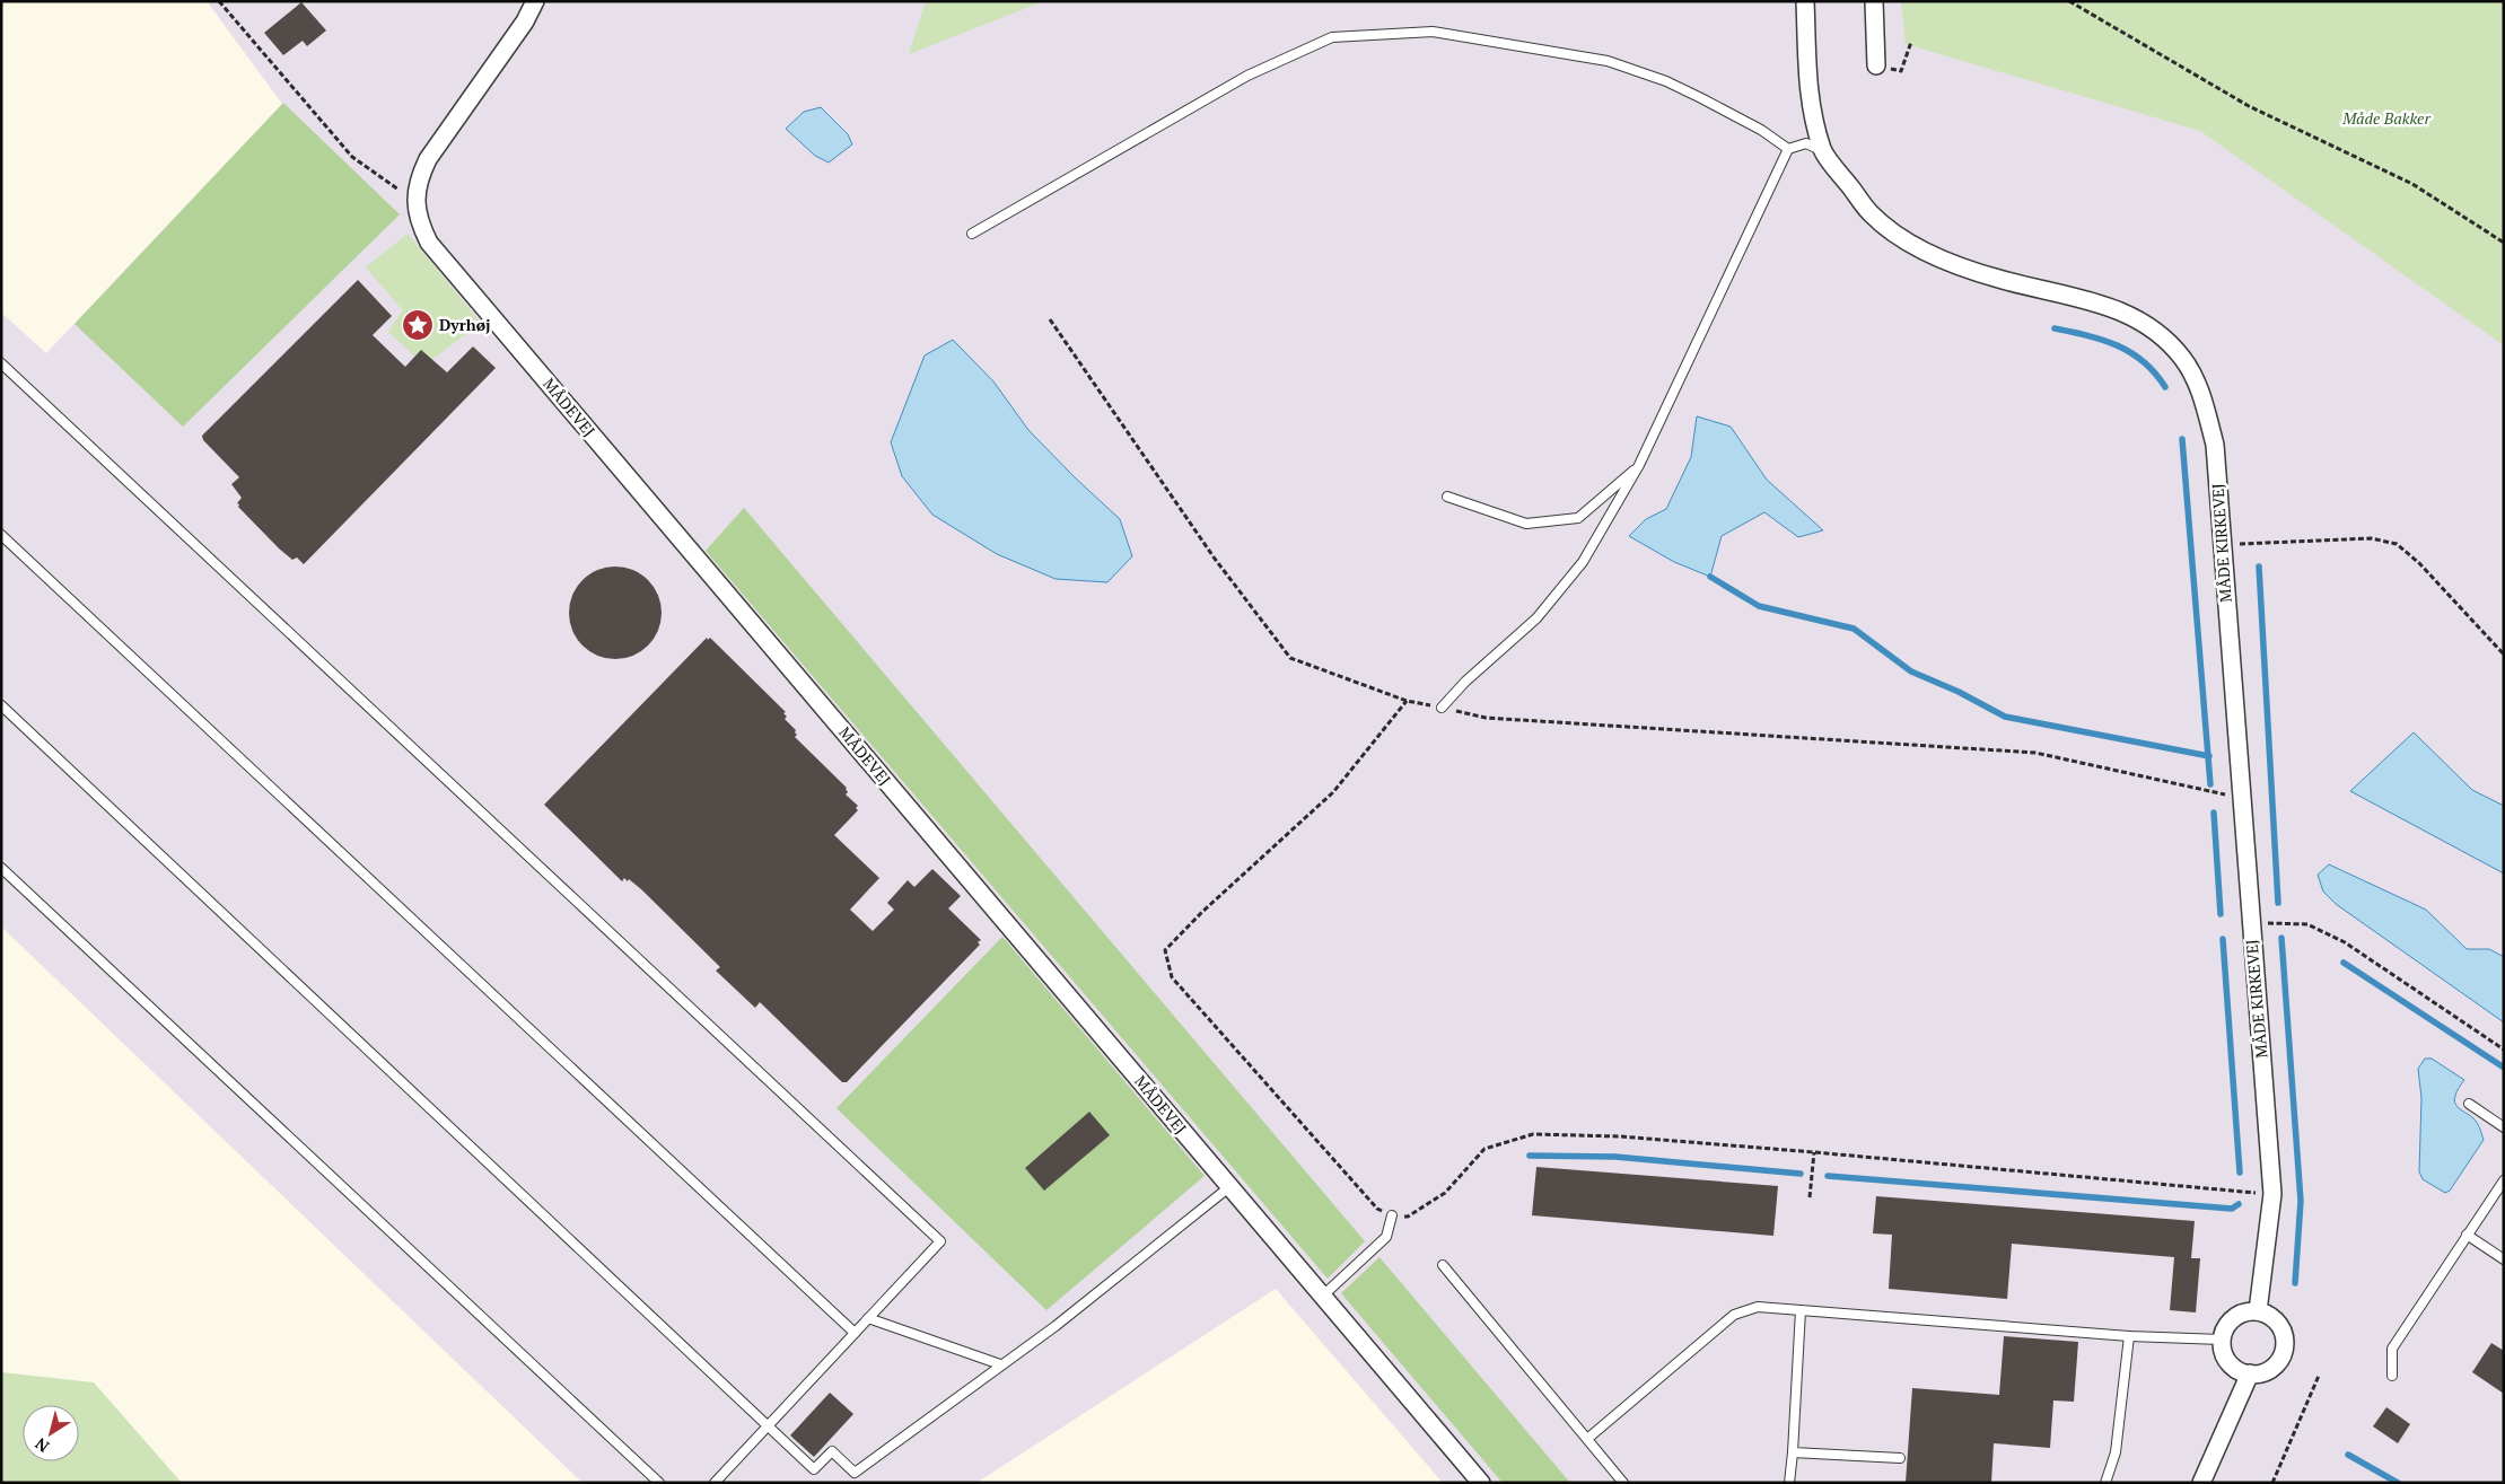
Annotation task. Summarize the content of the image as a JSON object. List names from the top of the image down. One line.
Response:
{"streets":{"street":["MÅDEVEJ","MÅDE KIRKEVEJ"]},"parks":["Måde Bakker"],"places":{"place":["Dyrhøj"]},"north":"bottom left"}
